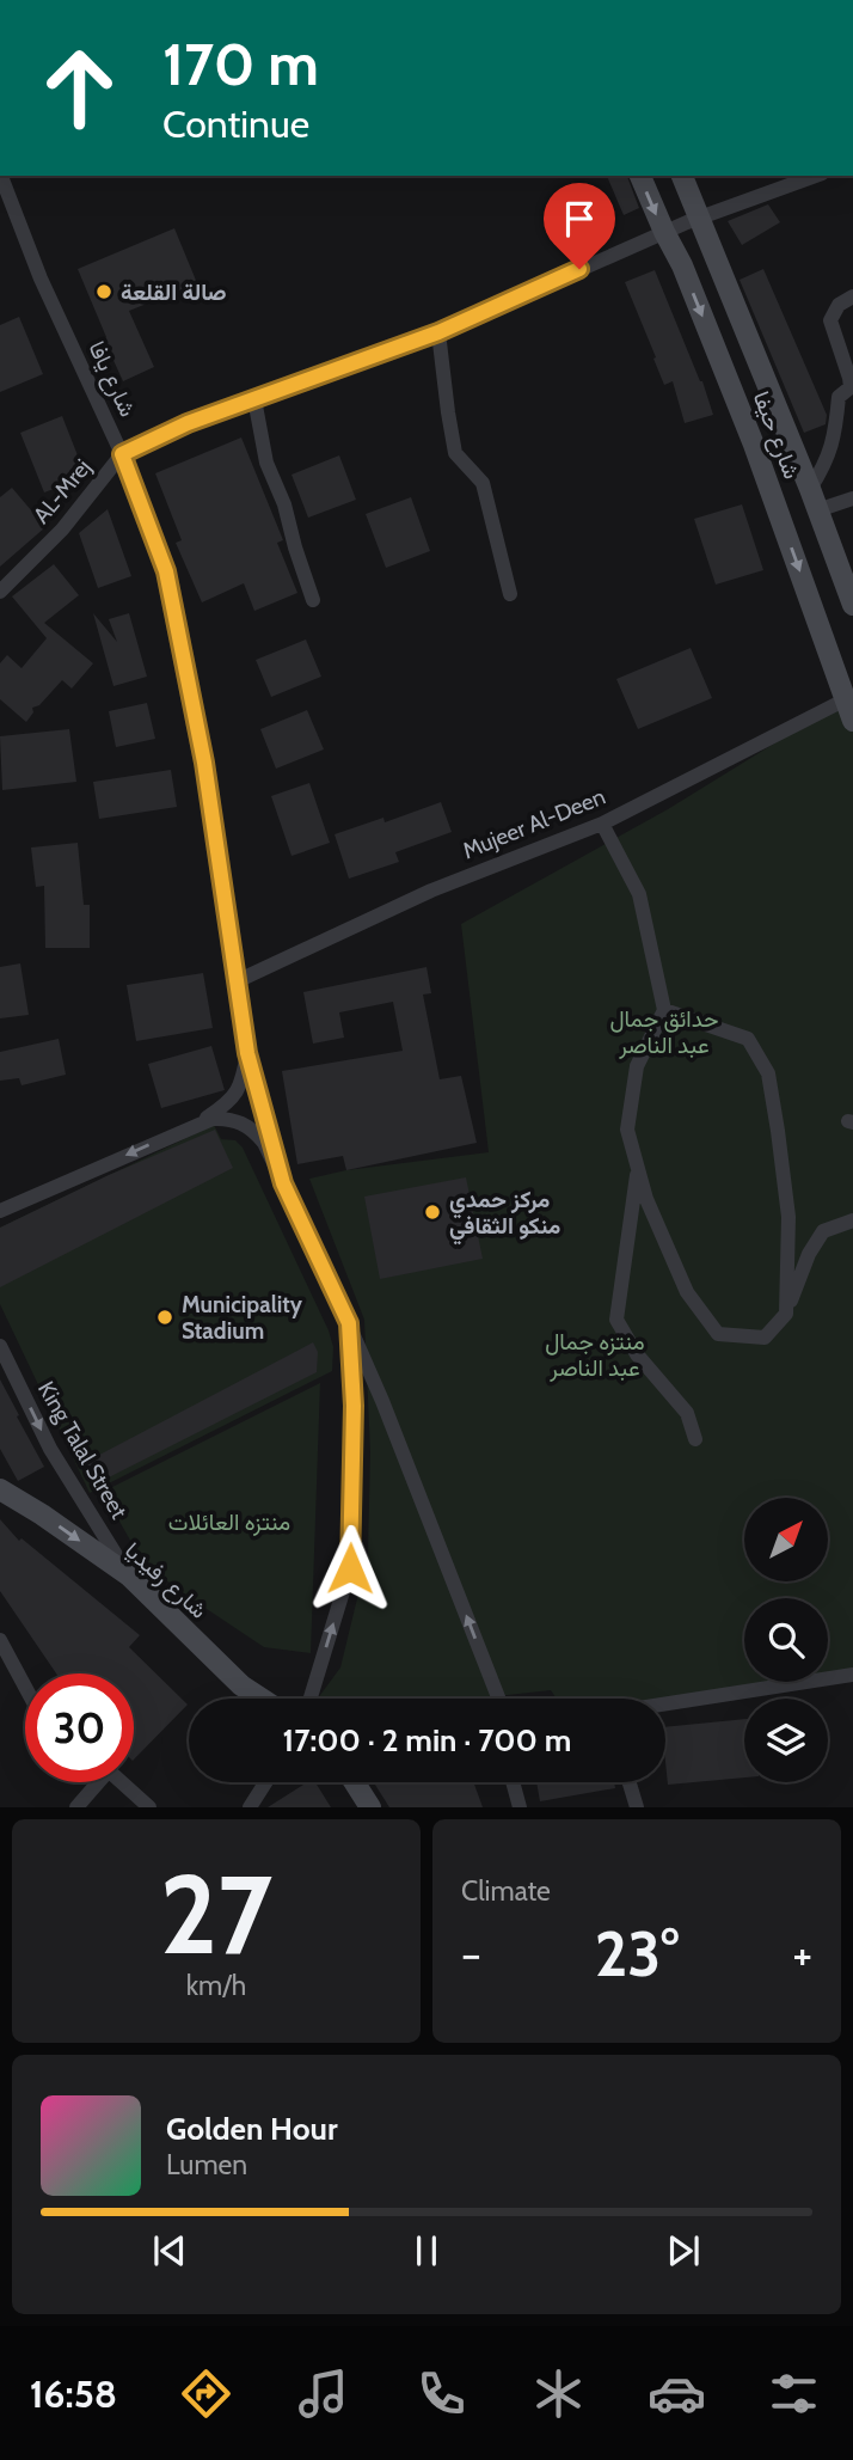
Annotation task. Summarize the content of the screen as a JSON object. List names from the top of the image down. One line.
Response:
{"streets":{"main road":["شارع حيفا","شارع رفيديا"],"street":["شارع يافا","AL-Mrej","Mujeer Al-Deen","King Talal Street"]},"crossings":[["شارع يافا","AL-Mrej"],["شارع يافا","Mujeer Al-Deen"],["شارع حيفا","Mujeer Al-Deen"],["King Talal Street","شارع رفيديا"]],"one_way":["King Talal Street","شارع رفيديا"],"parks":["حدائق جمال عبد الناصر","منتزه جمال عبد الناصر","منتزه العائلات"],"places":["صالة القلعة","مركز حمدي منكو الثقافي","Municipality Stadium"],"north":"top right","page":{"turn":["170 m","Continue"],"limit":"30","trip":"17:00 · 2 min · 700 m","tile":[["27","km/h"],"Climate"],"heat":["−","23°","+"],"song":["Golden Hour","Lumen"],"tabs":"16:58"}}
